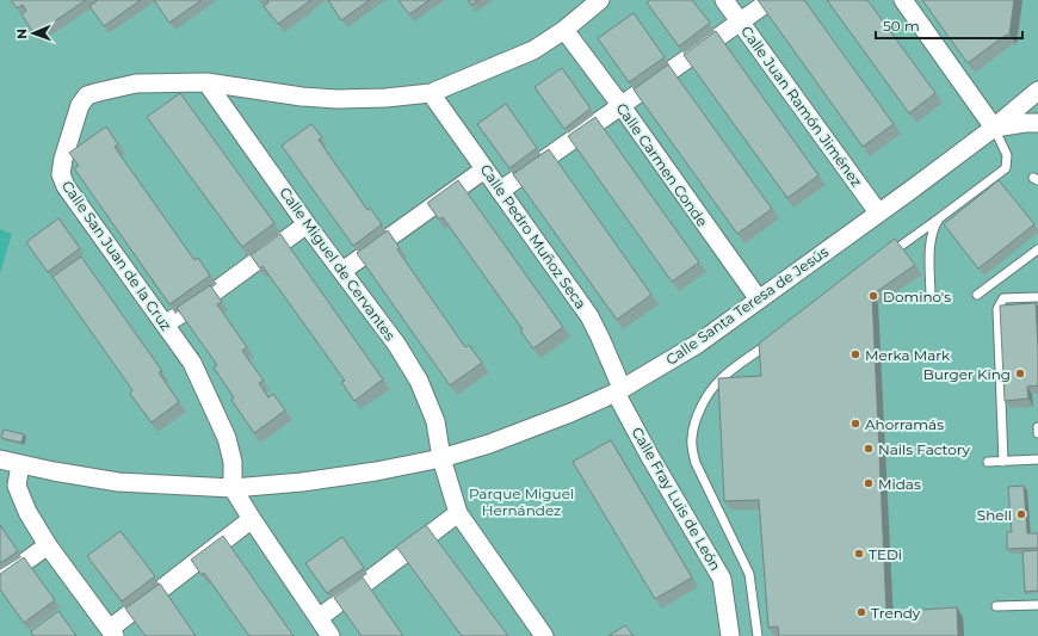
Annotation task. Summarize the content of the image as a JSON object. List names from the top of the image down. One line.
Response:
{"streets":{"street":["Calle Juan Ramón Jiménez","Calle Carmen Conde","Calle Pedro Muñoz Seca","Calle San Juan de la Cruz","Calle Miguel de Cervantes","Calle Santa Teresa de Jesús","Calle Fray Luis de León"]},"crossings":[["Calle Juan Ramón Jiménez","Calle Santa Teresa de Jesús"],["Calle Carmen Conde","Calle San Juan de la Cruz"],["Calle Carmen Conde","Calle Santa Teresa de Jesús"],["Calle Pedro Muñoz Seca","Calle San Juan de la Cruz"],["Calle Pedro Muñoz Seca","Calle Santa Teresa de Jesús"],["Calle Pedro Muñoz Seca","Calle Fray Luis de León"],["Calle San Juan de la Cruz","Calle Miguel de Cervantes"],["Calle San Juan de la Cruz","Calle Santa Teresa de Jesús"],["Calle Miguel de Cervantes","Calle Santa Teresa de Jesús"],["Calle Santa Teresa de Jesús","Calle Fray Luis de León"]],"parks":["Parque Miguel Hernández"],"places":["Domino's","Merka Mark","Burger King","Ahorramás","Nails Factory","Midas","Shell","TEDi","Trendy"],"scale_bar":"50 m","north":"left"}
